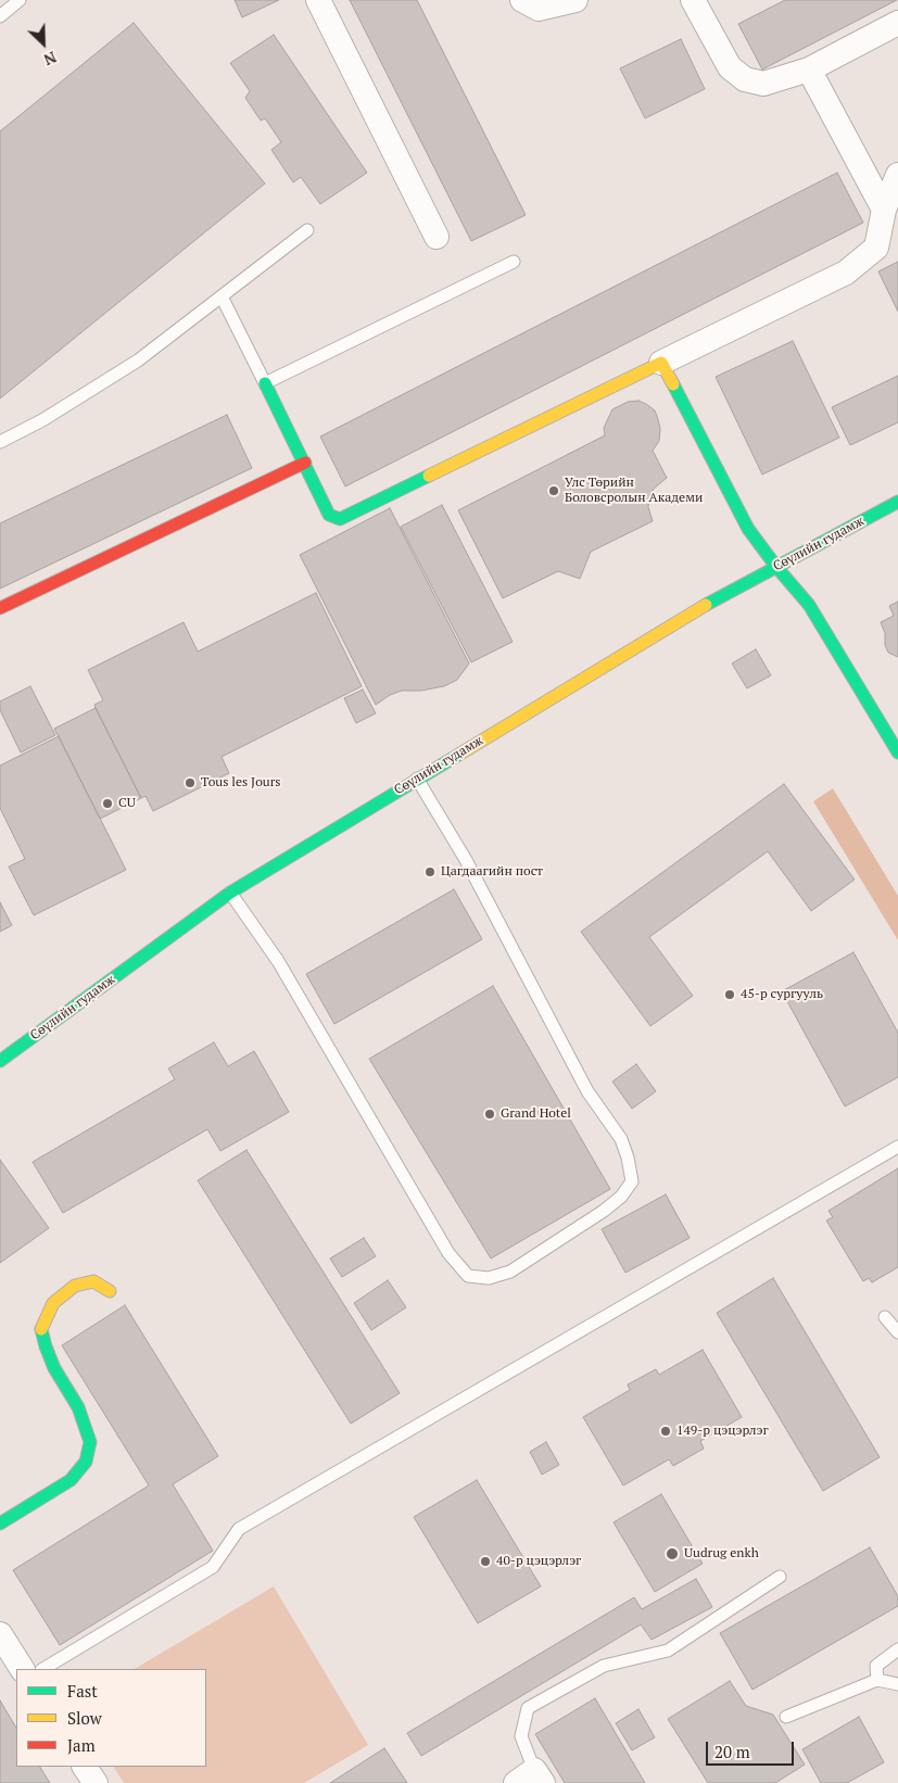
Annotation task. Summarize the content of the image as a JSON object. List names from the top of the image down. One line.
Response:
{"streets":{"street":["Сөүлийн гудамж"]},"places":["Улс Төрийн Боловсролын Академи","Tous les Jours","CU","Цагдаагийн пост","45-р сургууль","Grand Hotel","149-р цэцэрлэг","Uudrug enkh","40-р цэцэрлэг"],"legend":["Fast","Slow","Jam"],"scale_bar":"20 m","north":"bottom right"}
